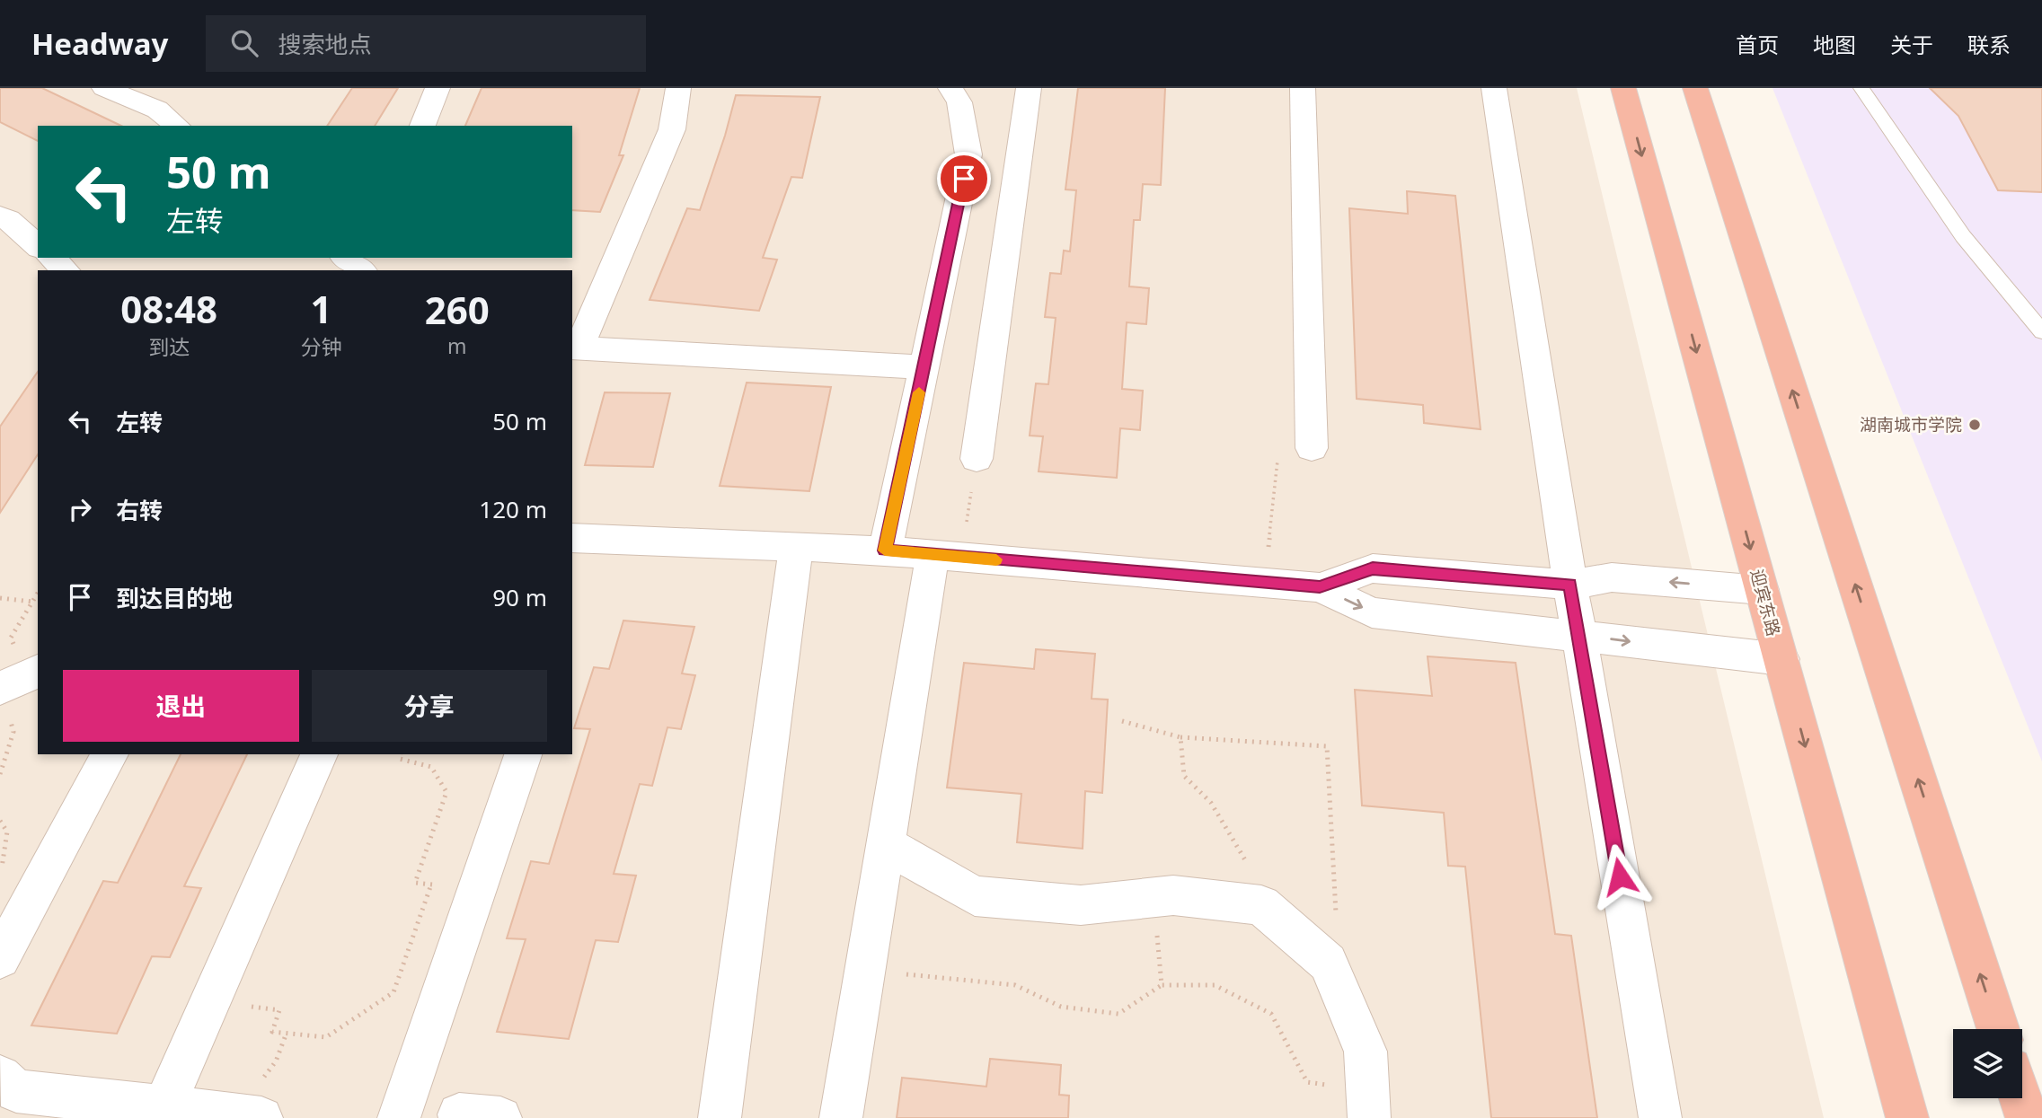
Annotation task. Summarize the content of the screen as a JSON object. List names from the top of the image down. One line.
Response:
{"streets":{"highway":["迎宾东路"]},"places":["湖南城市学院"],"page":{"header":"Headway","search":"搜索地点","nav":["首页","地图","关于","联系"],"turn":["50 m","左转"],"eta":["08:48","到达","1","分钟","260","m"],"list":[{"name":"左转","value":"50 m"},{"name":"右转","value":"120 m"},{"name":"到达目的地","value":"90 m"}],"buttons":["退出","分享"]}}
